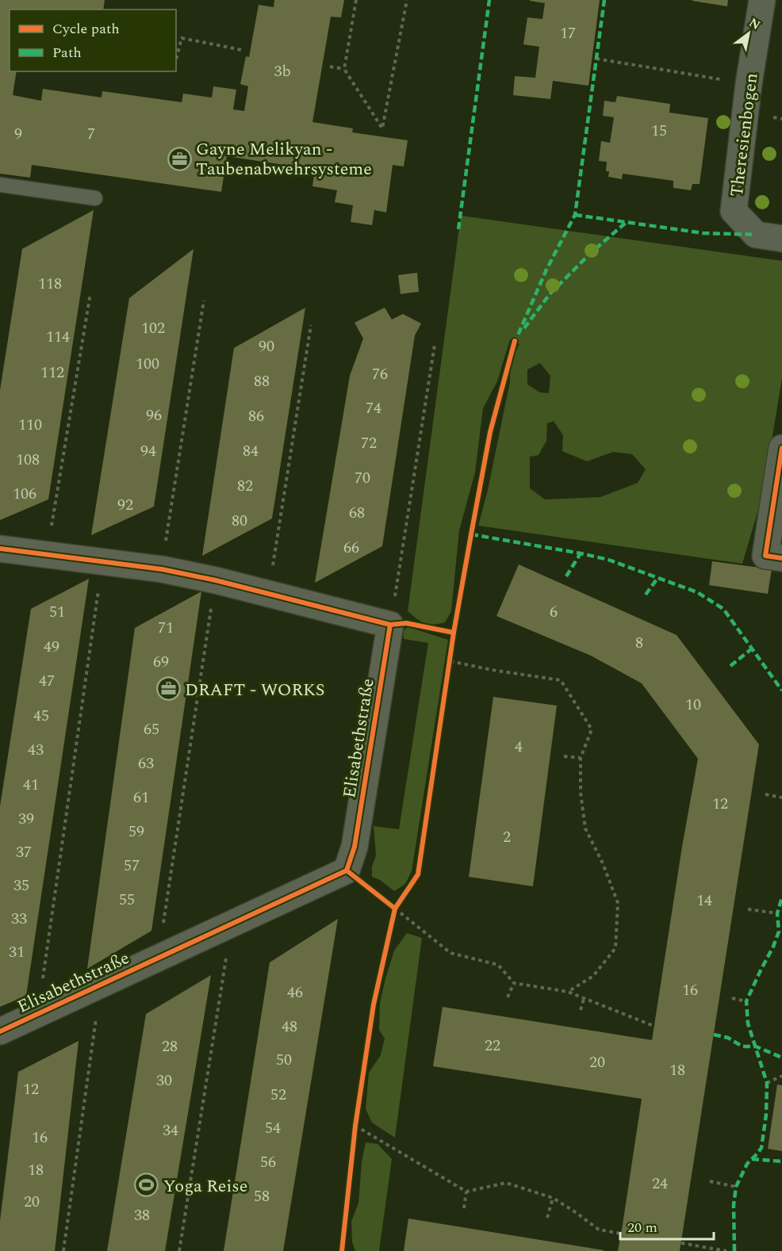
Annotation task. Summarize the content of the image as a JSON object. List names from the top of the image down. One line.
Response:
{"streets":{"street":["Theresienbogen","Elisabethstraße"]},"places":{"office":["Gayne Melikyan - Taubenabwehrsysteme","DRAFT - WORKS"],"sports":["Yoga Reise"]},"house_numbers":["17","3b","15","9","7","118","102","114","90","100","112","76","88","74","96","86","110","72","94","84","108","70","82","106","92","68","80","66","51","6","71","8","49","69","47","10","45","65","4","43","63","41","61","12","39","59","2","37","57","35","55","14","33","31","16","46","48","22","28","50","20","18","30","12","52","54","34","16","56","18","24","58","20","38"],"legend":["Cycle path","Path"],"scale_bar":"20 m","north":"top right"}
